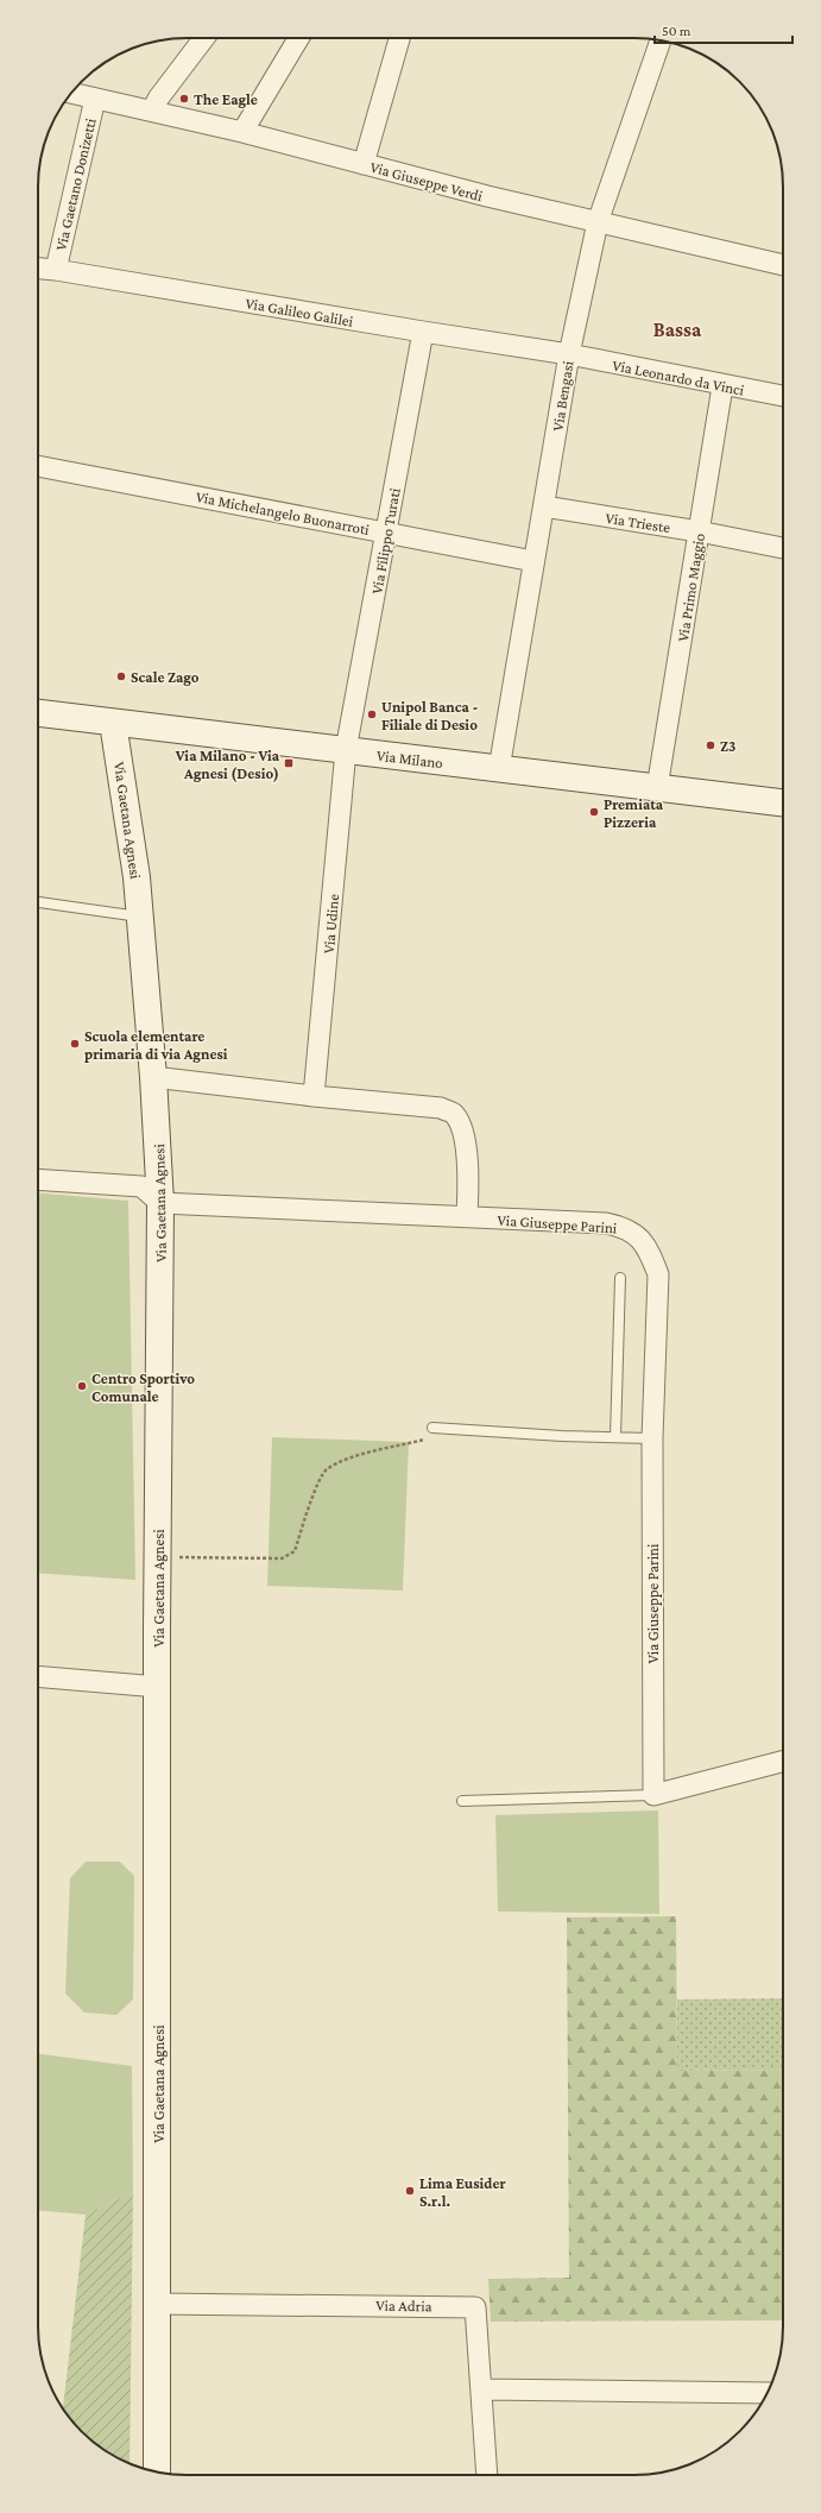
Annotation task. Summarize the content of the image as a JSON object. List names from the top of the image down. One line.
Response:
{"streets":{"street":["Via Giuseppe Verdi","Via Gaetano Donizetti","Via Galileo Galilei","Via Leonardo da Vinci","Via Bengasi","Via Michelangelo Buonarroti","Via Trieste","Via Filippo Turati","Via Primo Maggio","Via Milano","Via Gaetana Agnesi","Via Udine","Via Giuseppe Parini","Via Adria"]},"crossings":[["Via Giuseppe Verdi","Via Gaetano Donizetti"],["Via Giuseppe Verdi","Via Bengasi"],["Via Gaetano Donizetti","Via Galileo Galilei"],["Via Galileo Galilei","Via Leonardo da Vinci"],["Via Galileo Galilei","Via Bengasi"],["Via Galileo Galilei","Via Filippo Turati"],["Via Leonardo da Vinci","Via Bengasi"],["Via Leonardo da Vinci","Via Primo Maggio"],["Via Bengasi","Via Michelangelo Buonarroti"],["Via Bengasi","Via Trieste"],["Via Bengasi","Via Milano"],["Via Michelangelo Buonarroti","Via Filippo Turati"],["Via Trieste","Via Primo Maggio"],["Via Filippo Turati","Via Milano"],["Via Filippo Turati","Via Udine"],["Via Primo Maggio","Via Milano"],["Via Milano","Via Gaetana Agnesi"],["Via Milano","Via Udine"],["Via Gaetana Agnesi","Via Giuseppe Parini"],["Via Gaetana Agnesi","Via Adria"]],"districts":["Bassa"],"places":{"other":["The Eagle","Scale Zago","Unipol Banca - Filiale di Desio","Z3","Premiata Pizzeria","Scuola elementare primaria di via Agnesi","Centro Sportivo Comunale","Lima Eusider S.r.l."],"transit":["Via Milano - Via Agnesi (Desio)"]},"scale_bar":"50 m"}
